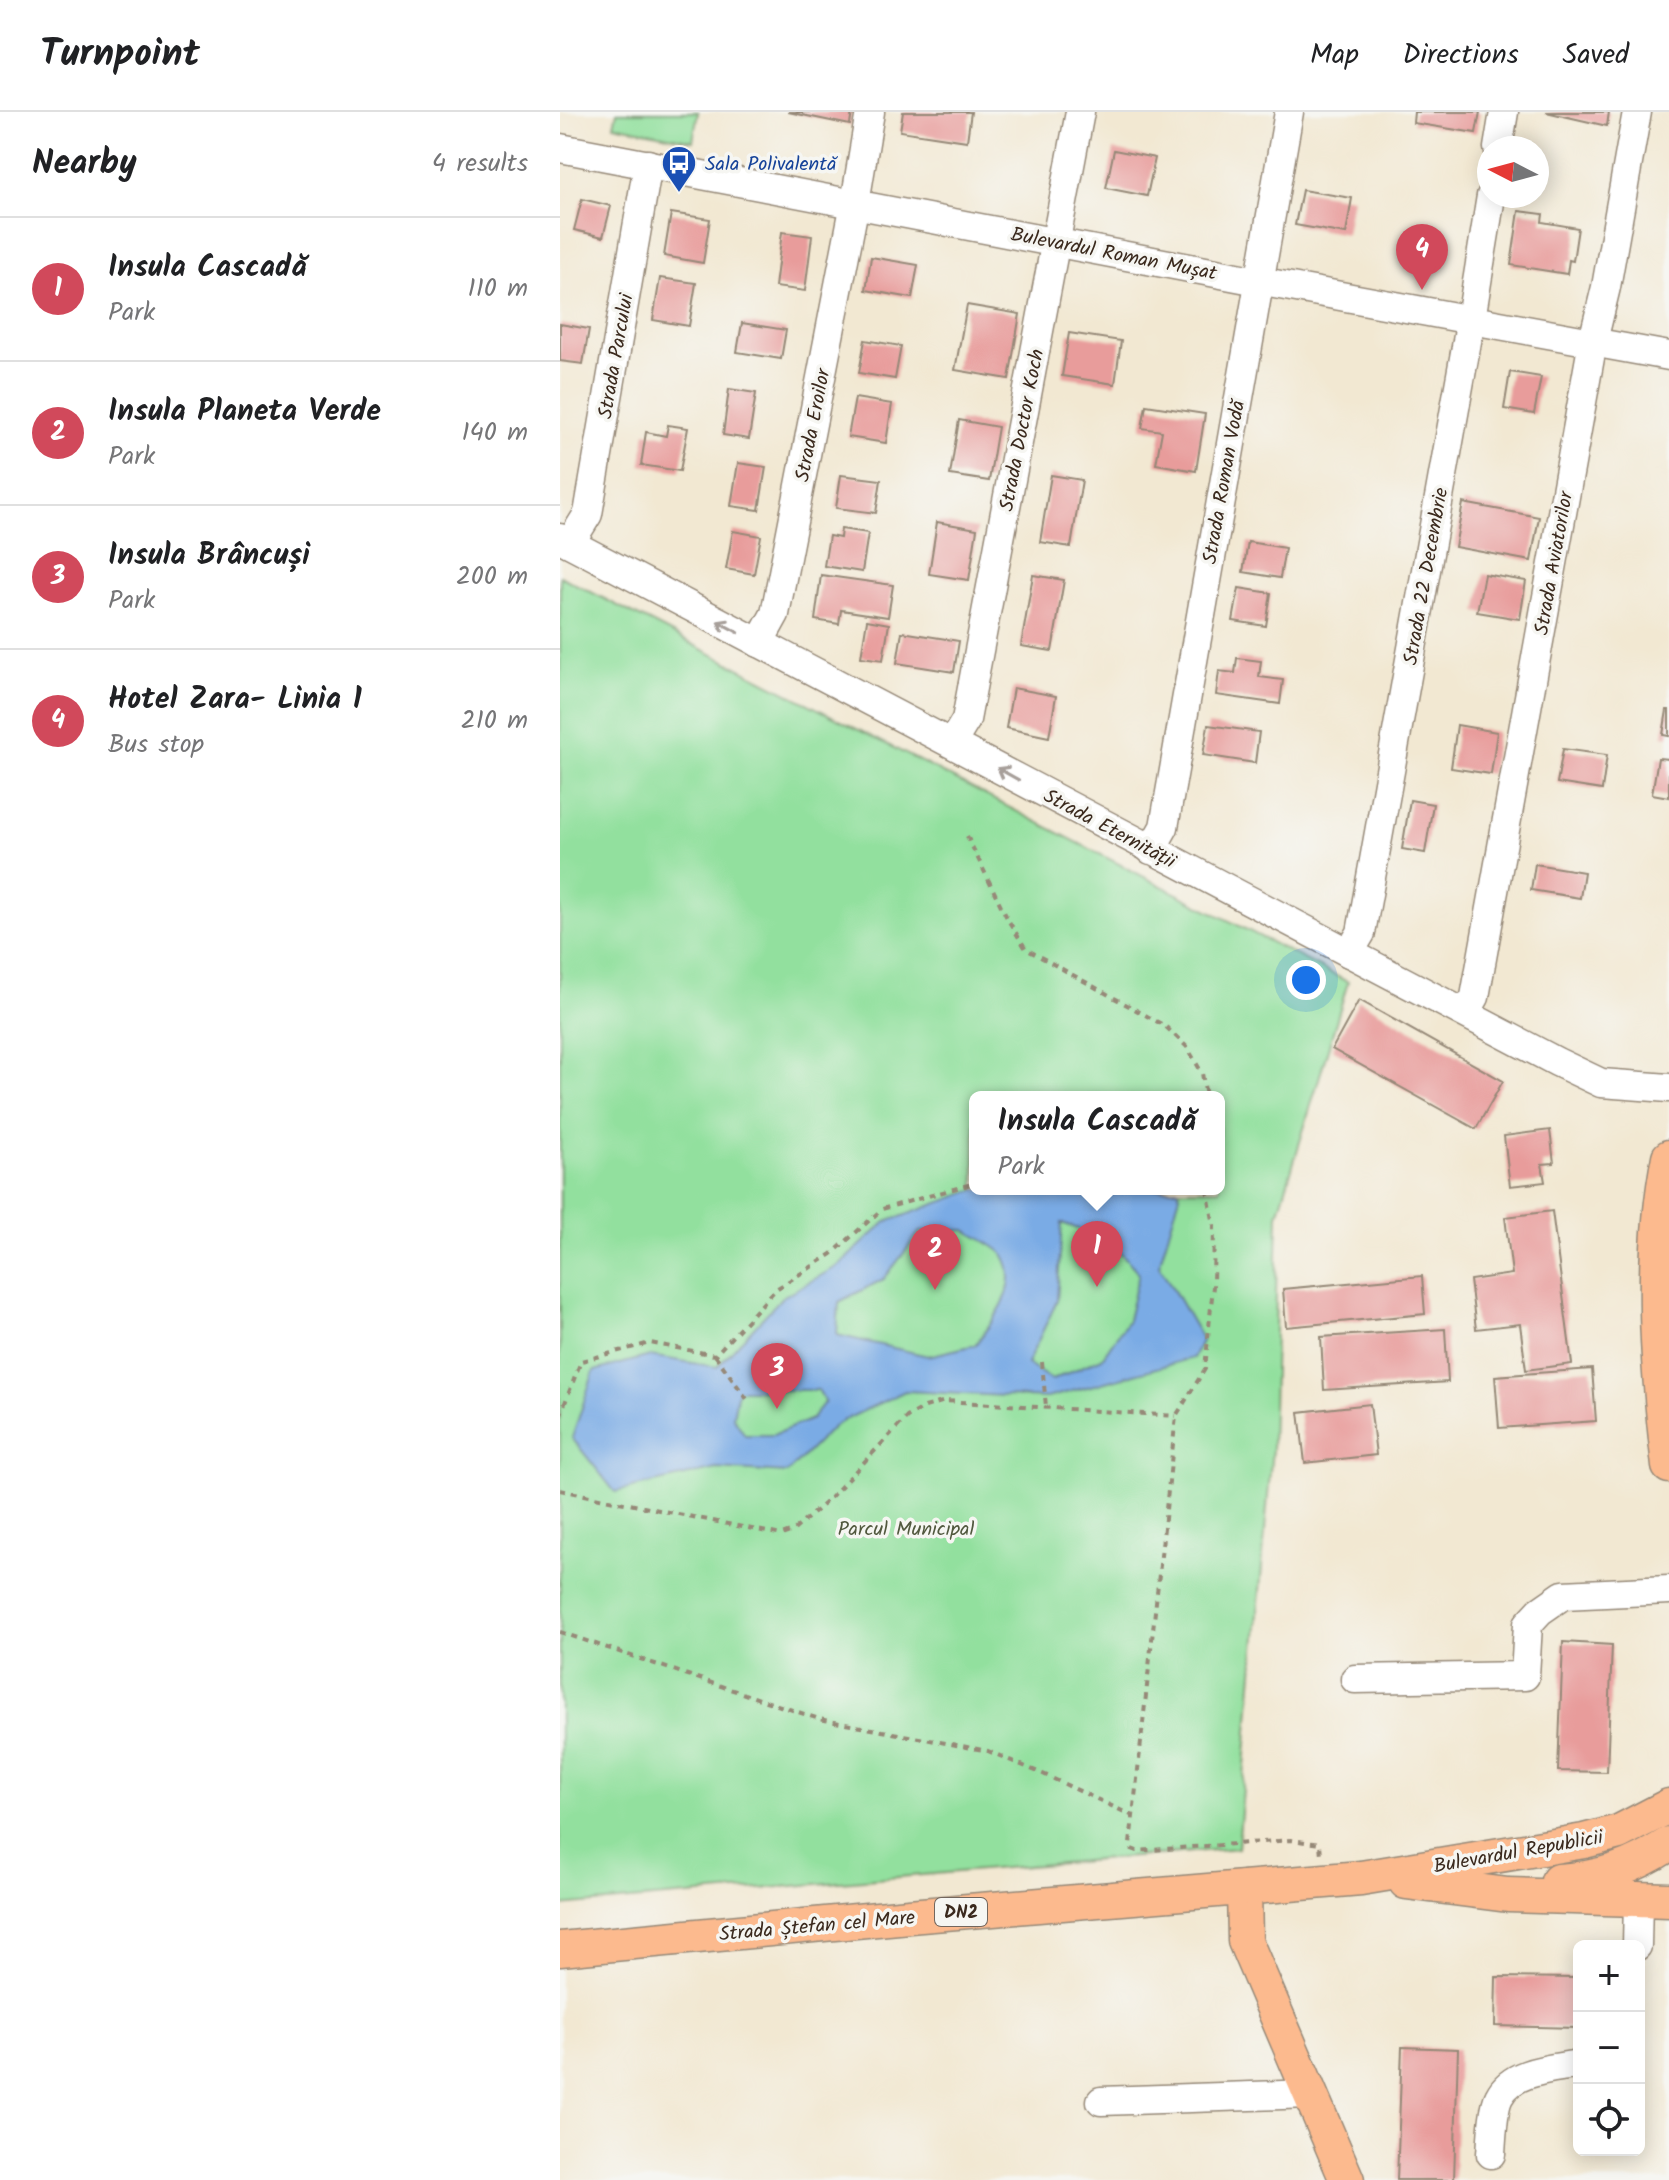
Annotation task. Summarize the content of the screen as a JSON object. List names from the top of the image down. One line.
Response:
{"streets":{"main road":["Bulevardul Republicii","DN2","Strada Ștefan cel Mare"],"street":["Bulevardul Roman Mușat","Strada Parcului","Strada Eroilor","Strada Doctor Koch","Strada Roman Vodă","Strada Aviatorilor","Strada 22 Decembrie","Strada Eternității"]},"crossings":[["Bulevardul Roman Mușat","Strada Parcului"],["Bulevardul Roman Mușat","Strada Eroilor"],["Bulevardul Roman Mușat","Strada Doctor Koch"],["Bulevardul Roman Mușat","Strada Roman Vodă"],["Bulevardul Roman Mușat","Strada Aviatorilor"],["Bulevardul Roman Mușat","Strada 22 Decembrie"],["Strada Parcului","Strada Eternității"],["Strada Eroilor","Strada Eternității"],["Strada Doctor Koch","Strada Eternității"],["Strada Roman Vodă","Strada Eternității"],["Strada Aviatorilor","Strada Eternității"],["Strada 22 Decembrie","Strada Eternității"],["Bulevardul Republicii","DN2"],["Bulevardul Republicii","Strada Ștefan cel Mare"],["DN2","Strada Ștefan cel Mare"]],"one_way":["Strada Eternității"],"parks":["Parcul Municipal"],"places":{"bus stop":["Sala Polivalentă"]},"north":"left","page":{"header":"Turnpoint","nav":["Map","Directions","Saved"],"heading":["Nearby","4 results"],"list":[{"mark":"1","name":"Insula Cascadă","note":"Park","value":"110 m"},{"mark":"2","name":"Insula Planeta Verde","note":"Park","value":"140 m"},{"mark":"3","name":"Insula Brâncuși","note":"Park","value":"200 m"},{"mark":"4","name":"Hotel Zara- Linia 1","note":"Bus stop","value":"210 m"}],"pins":["4","1","2","3"],"popup":["Insula Cascadă","Park"],"map_buttons":["+","−"]}}
